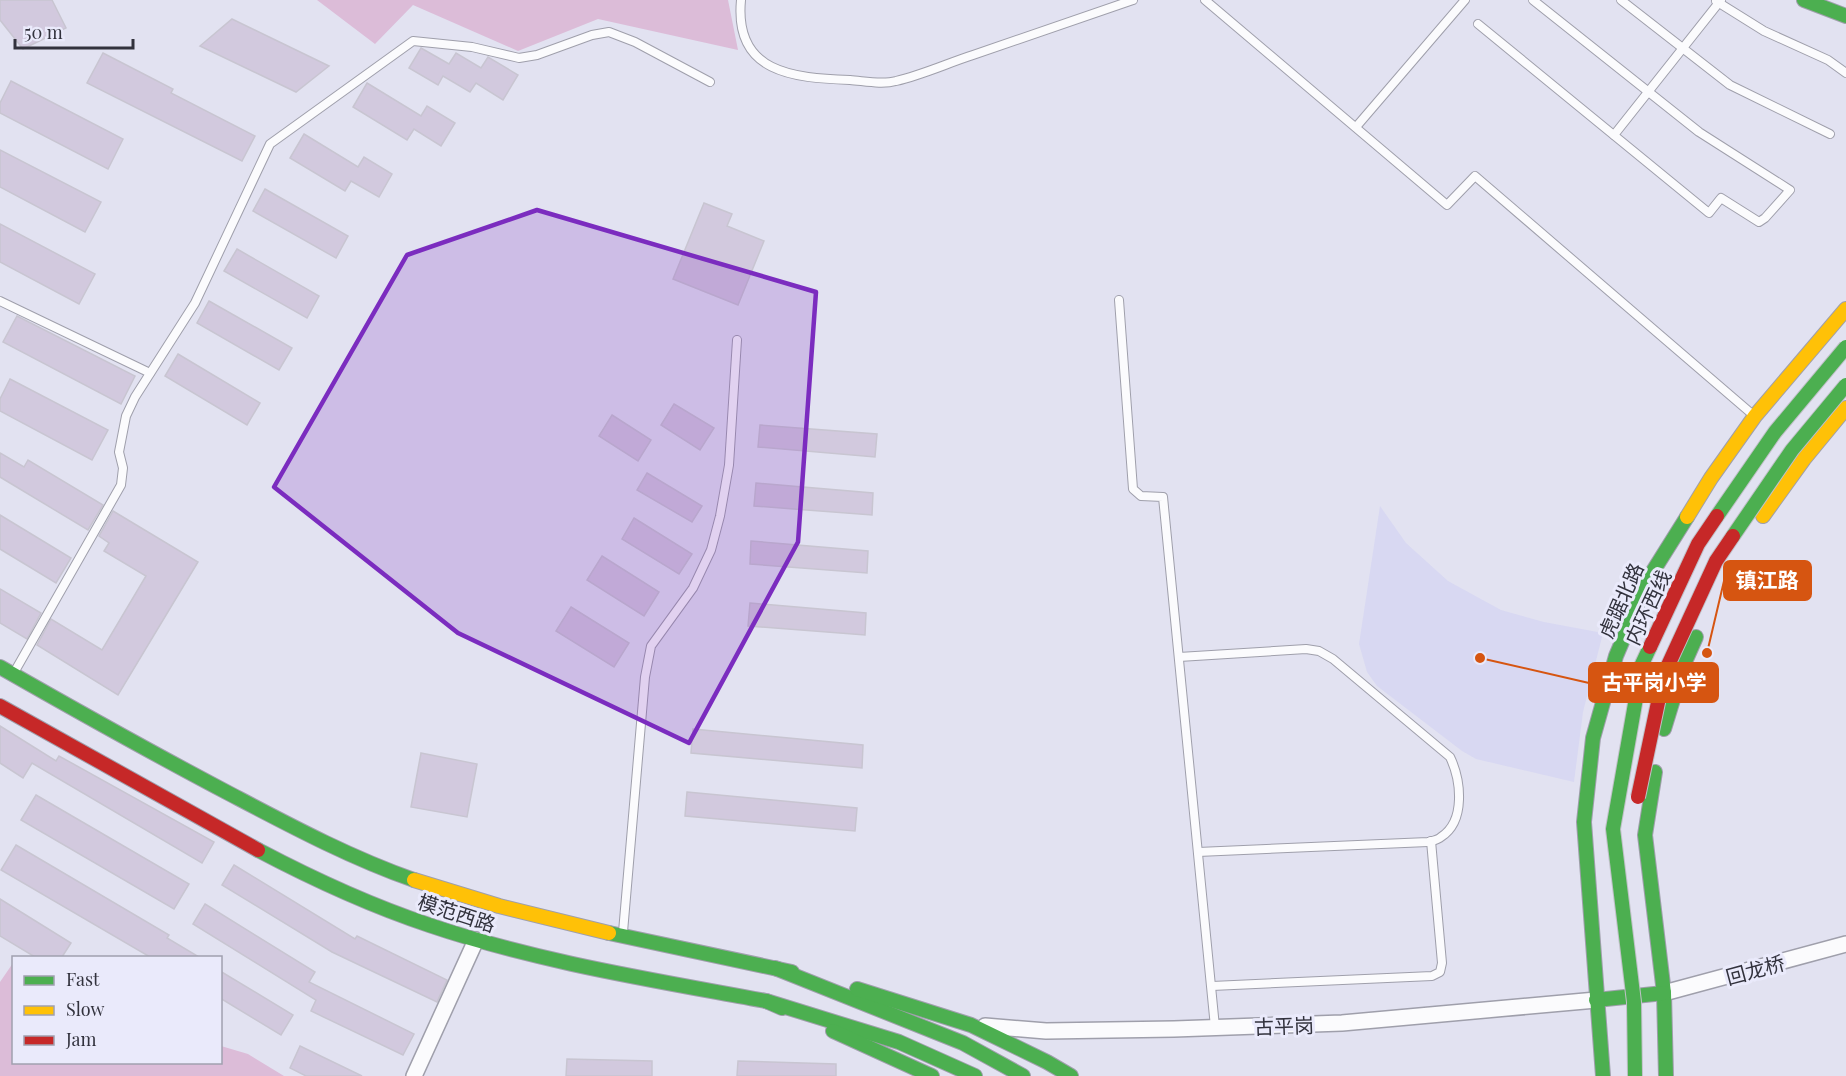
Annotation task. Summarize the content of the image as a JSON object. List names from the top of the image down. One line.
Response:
{"streets":{"main road":["虎踞北路","内环西线","模范西路"],"street":["回龙桥","古平岗"]},"crossings":[["虎踞北路","古平岗"]],"places":["镇江路","古平岗小学"],"legend":["Fast","Slow","Jam"],"scale_bar":"50 m"}
